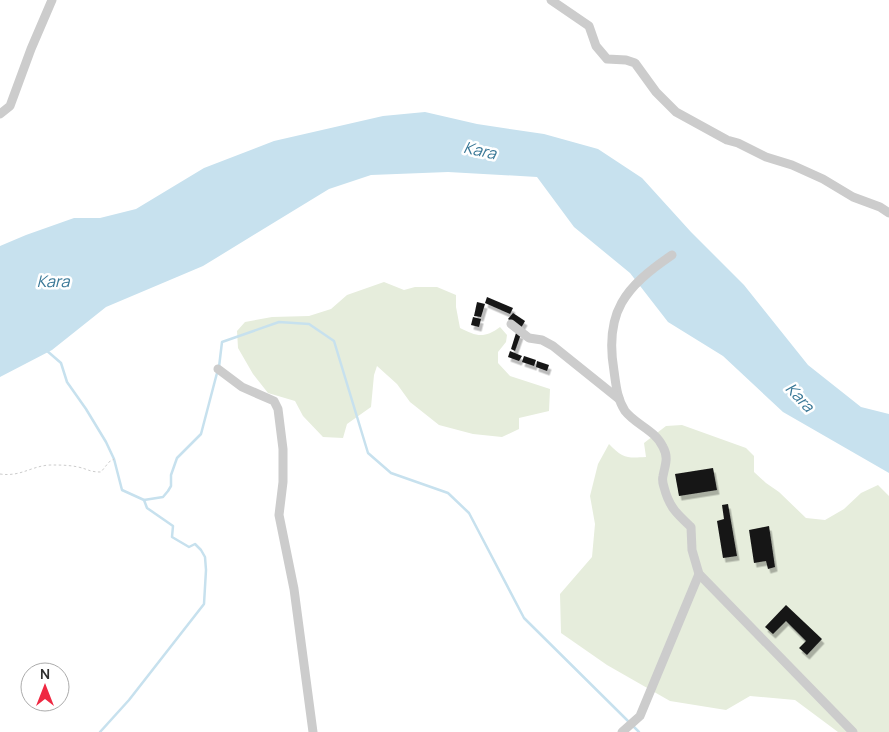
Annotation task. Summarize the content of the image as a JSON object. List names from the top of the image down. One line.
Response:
{"water":["Kara"],"north":"top"}
